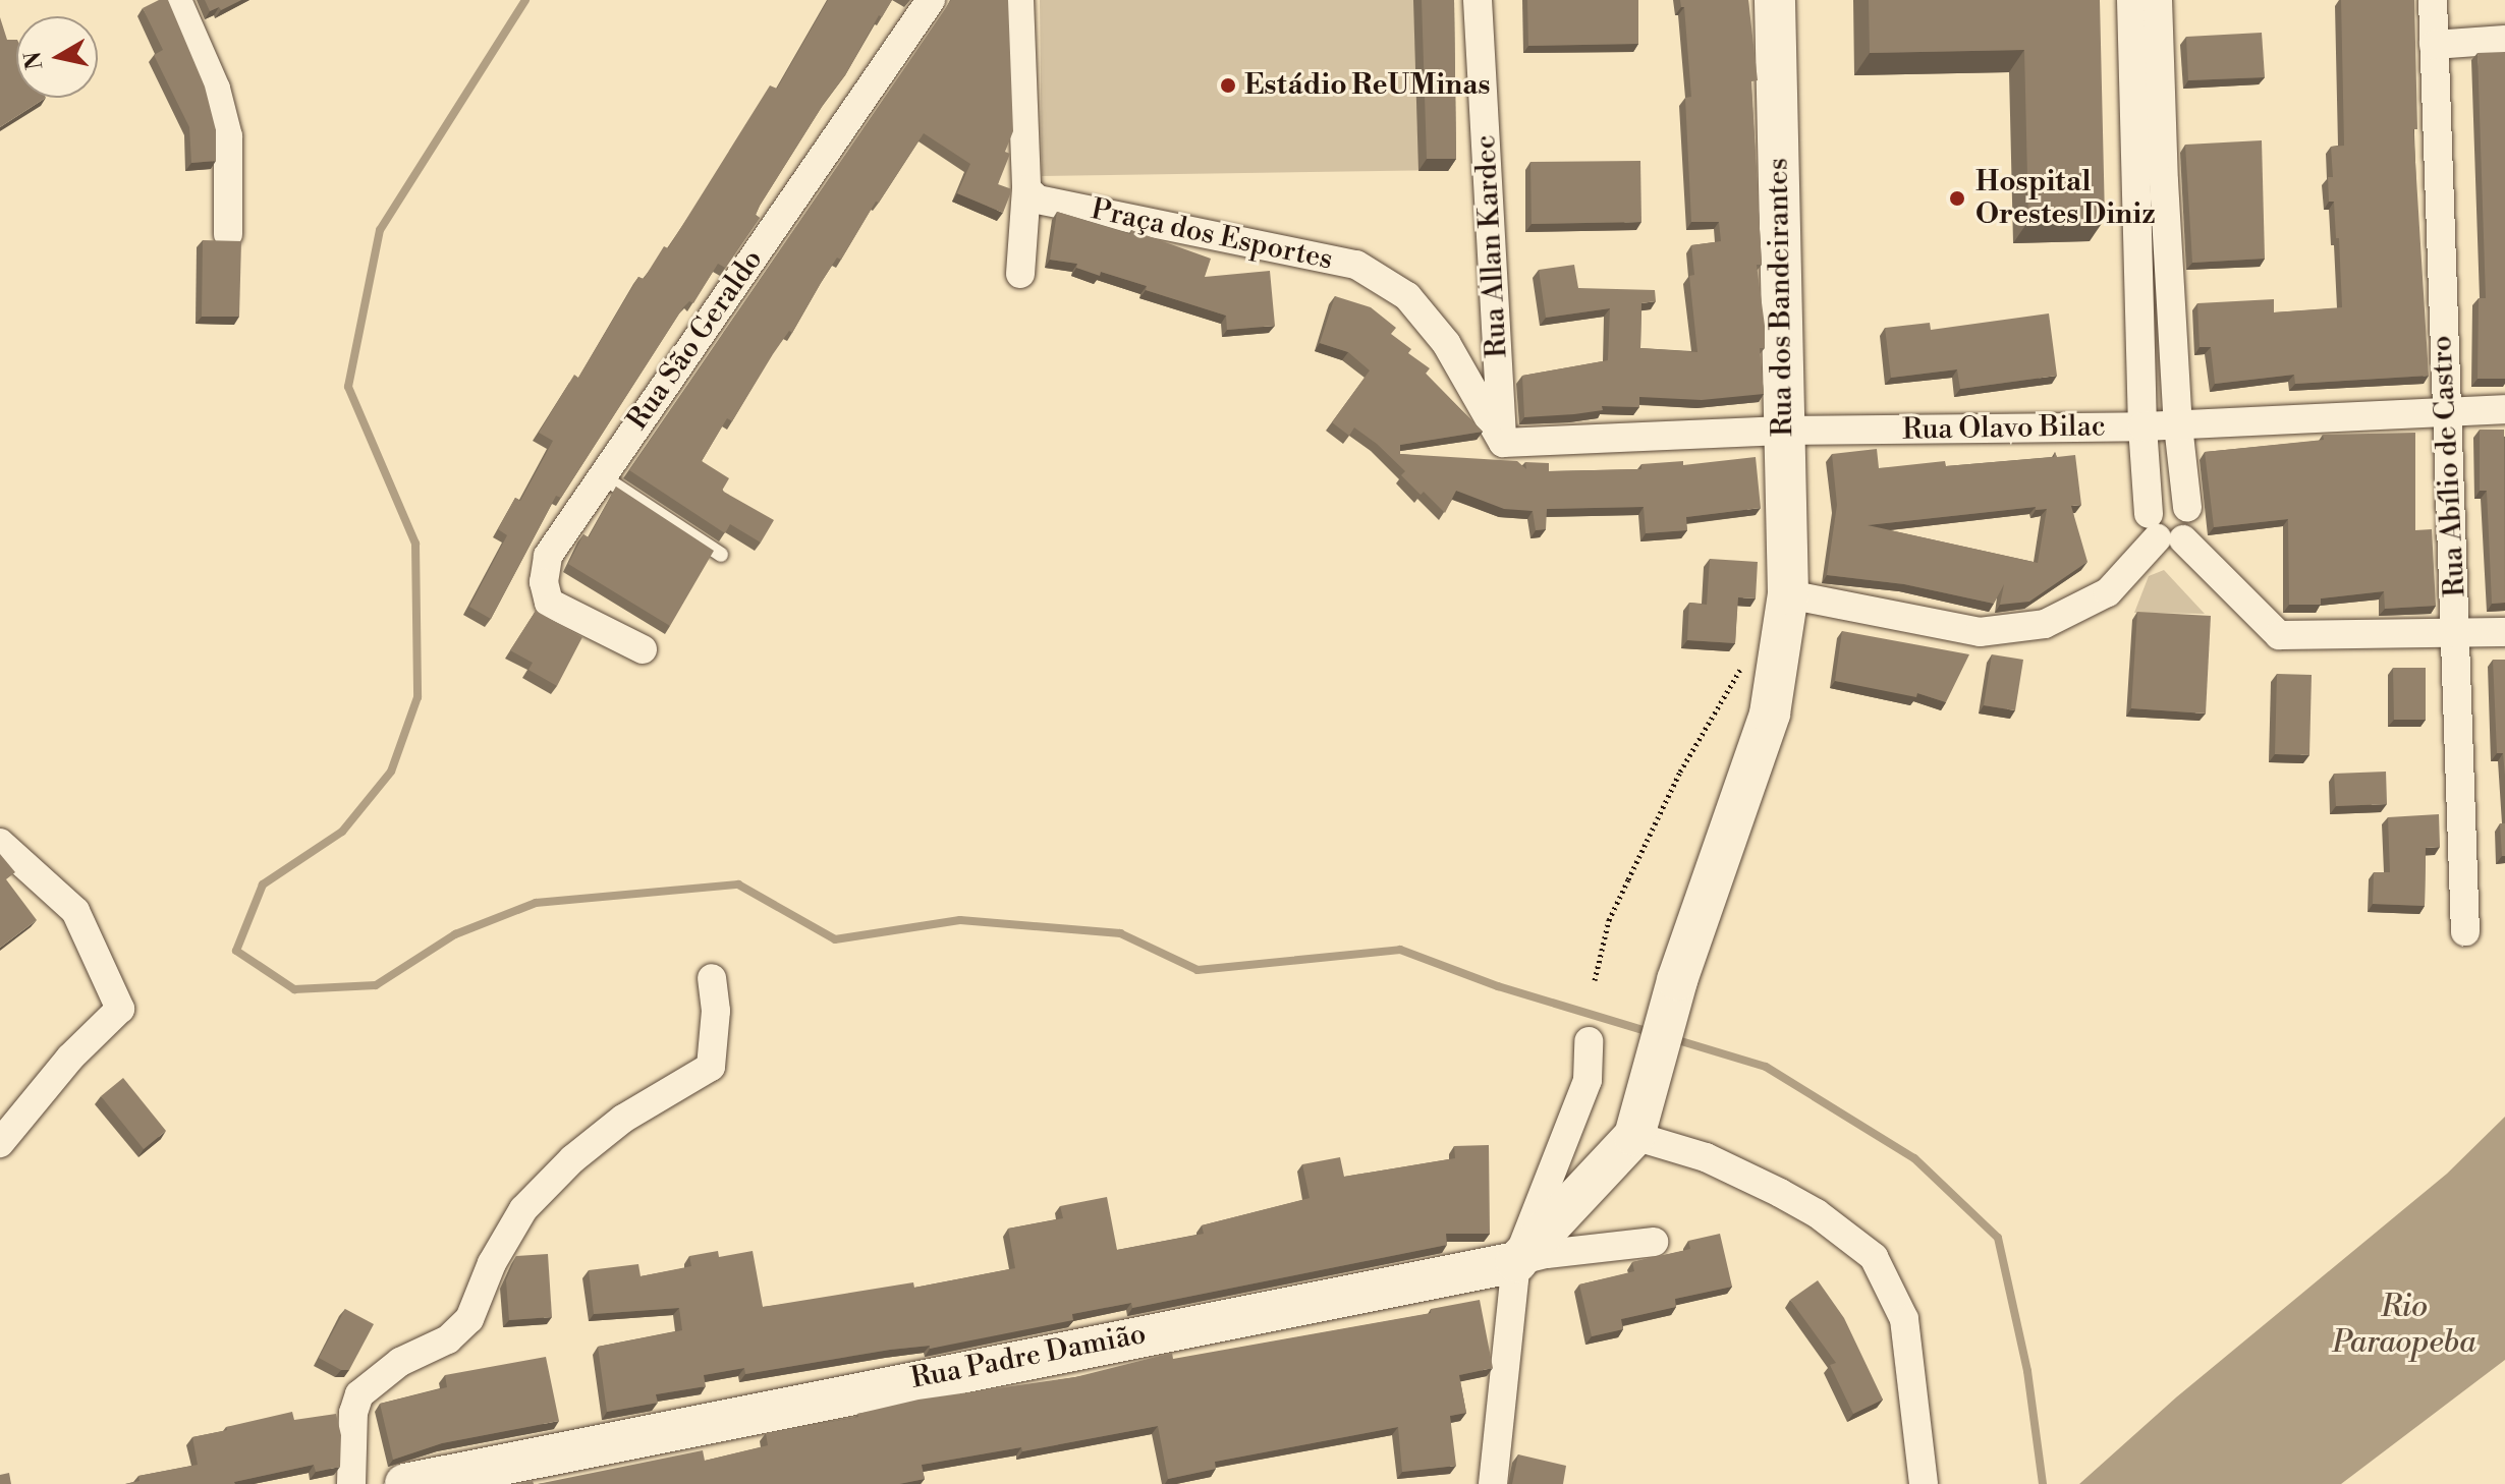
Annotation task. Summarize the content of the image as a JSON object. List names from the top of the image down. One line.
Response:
{"streets":{"street":["Praça dos Esportes","Rua Allan Kardec","Rua dos Bandeirantes","Rua São Geraldo","Rua Olavo Bilac","Rua Abílio de Castro","Rua Padre Damião"]},"crossings":[["Praça dos Esportes","Rua Allan Kardec"],["Praça dos Esportes","Rua Olavo Bilac"],["Rua Allan Kardec","Rua Olavo Bilac"],["Rua dos Bandeirantes","Rua Olavo Bilac"],["Rua Olavo Bilac","Rua Abílio de Castro"]],"water":["Rio Paraopeba"],"places":["Estádio ReUMinas","Hospital Orestes Diniz"],"north":"left"}
